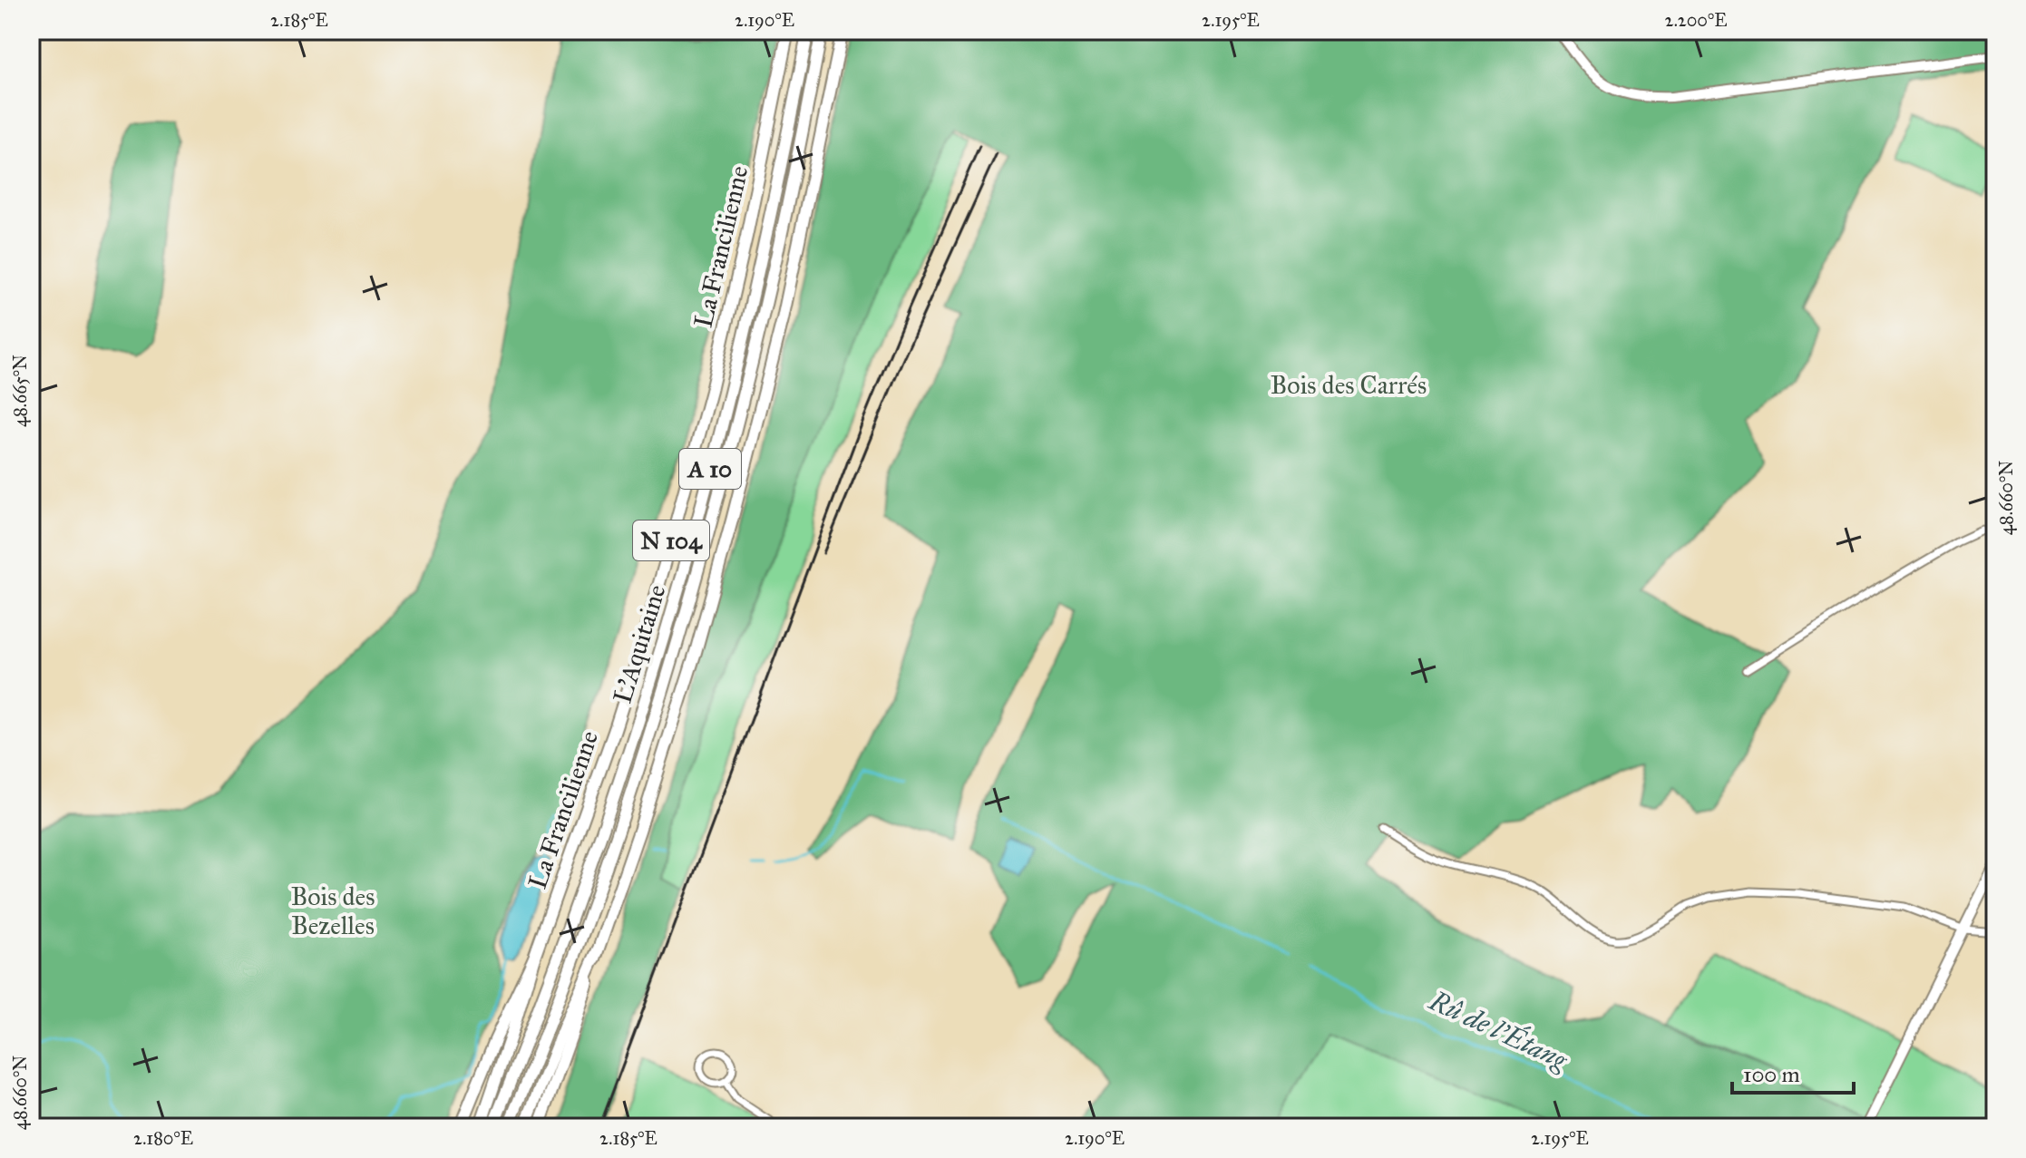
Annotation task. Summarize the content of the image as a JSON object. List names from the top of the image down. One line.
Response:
{"streets":{"highway":["La Francilienne","A 10","N 104","L'Aquitaine"]},"water":["Rû de l'Étang"],"parks":["Bois des Carrés","Bois des Bezelles"],"scale_bar":"100 m","coordinates":["2.185°E","2.190°E","2.195°E","2.200°E","48.665°N","48.660°N","2.180°E"]}
